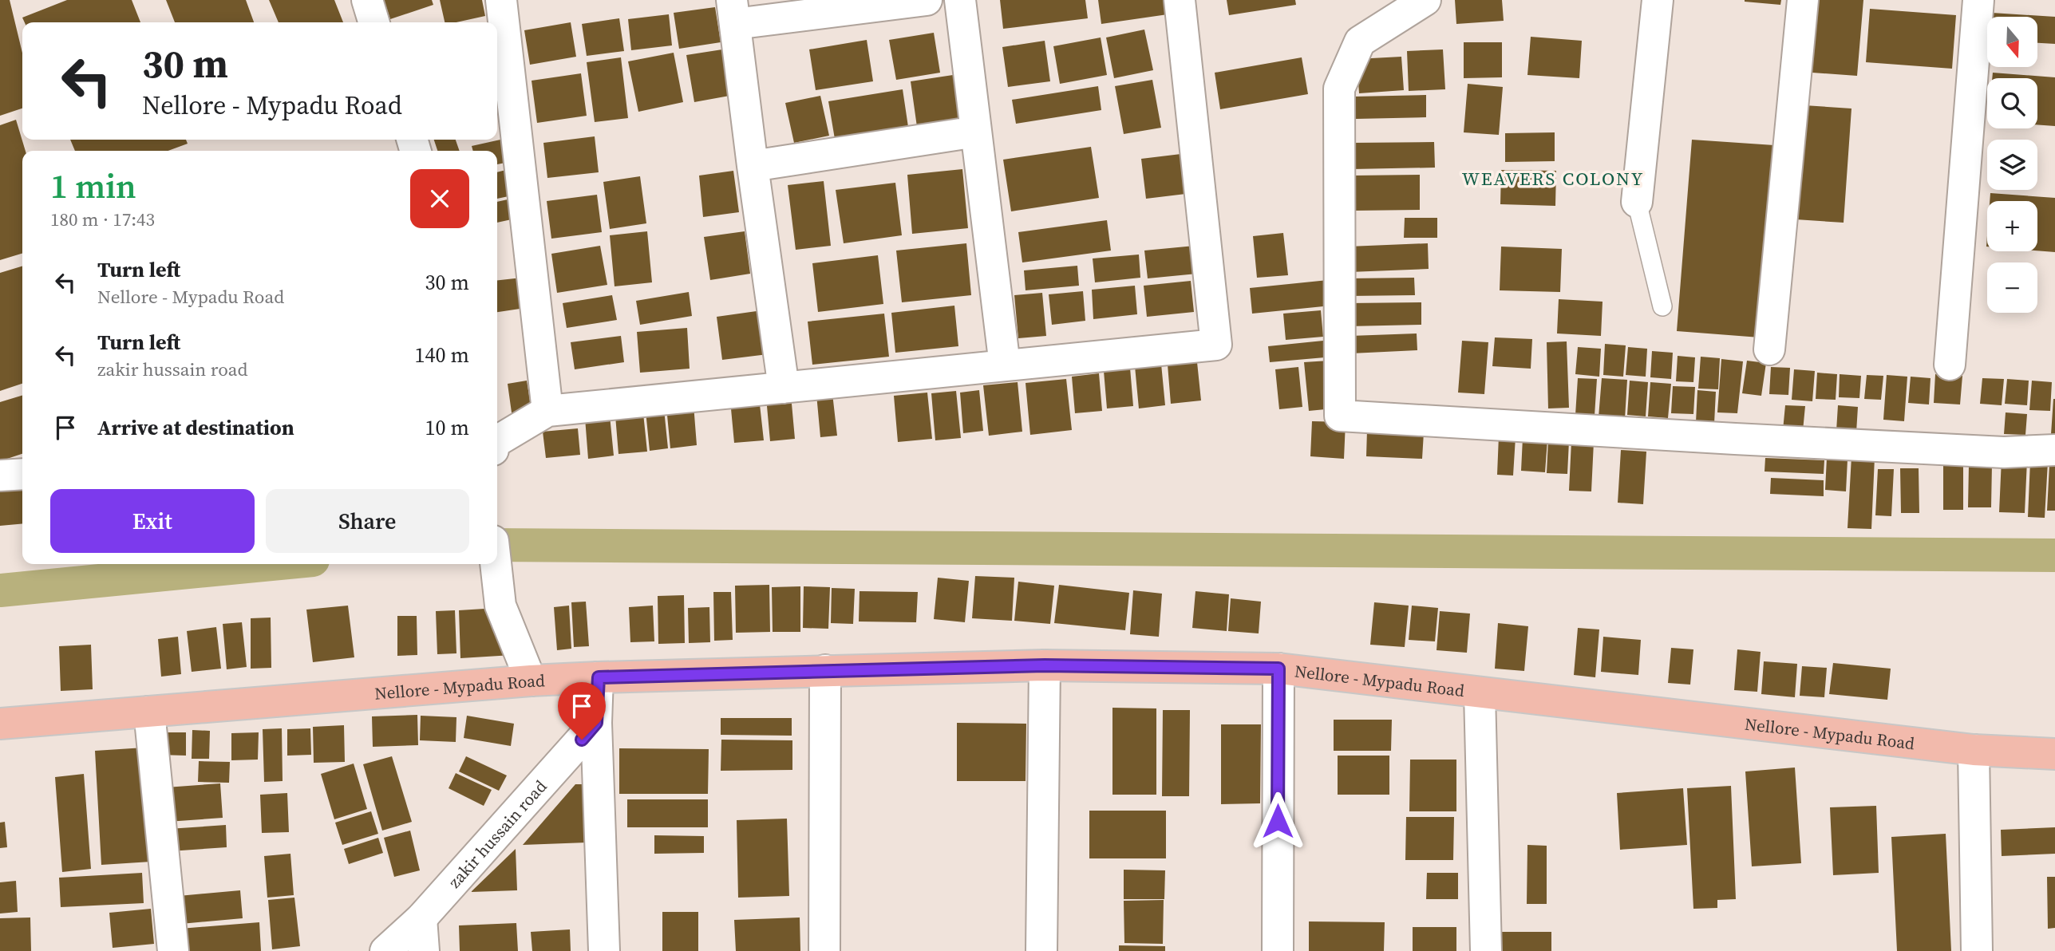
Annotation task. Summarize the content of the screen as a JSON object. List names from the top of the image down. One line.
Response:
{"streets":{"main road":["Nellore - Mypadu Road"],"street":["zakir hussain road"]},"districts":["WEAVERS COLONY"],"north":"bottom","page":{"map_buttons":["+","−"],"turn":["30 m","Nellore - Mypadu Road"],"heading":["1 min","180 m · 17:43"],"list":[{"name":"Turn left","note":"Nellore - Mypadu Road","value":"30 m"},{"name":"Turn left","note":"zakir hussain road","value":"140 m"},{"name":"Arrive at destination","value":"10 m"}],"buttons":["Exit","Share"]}}
